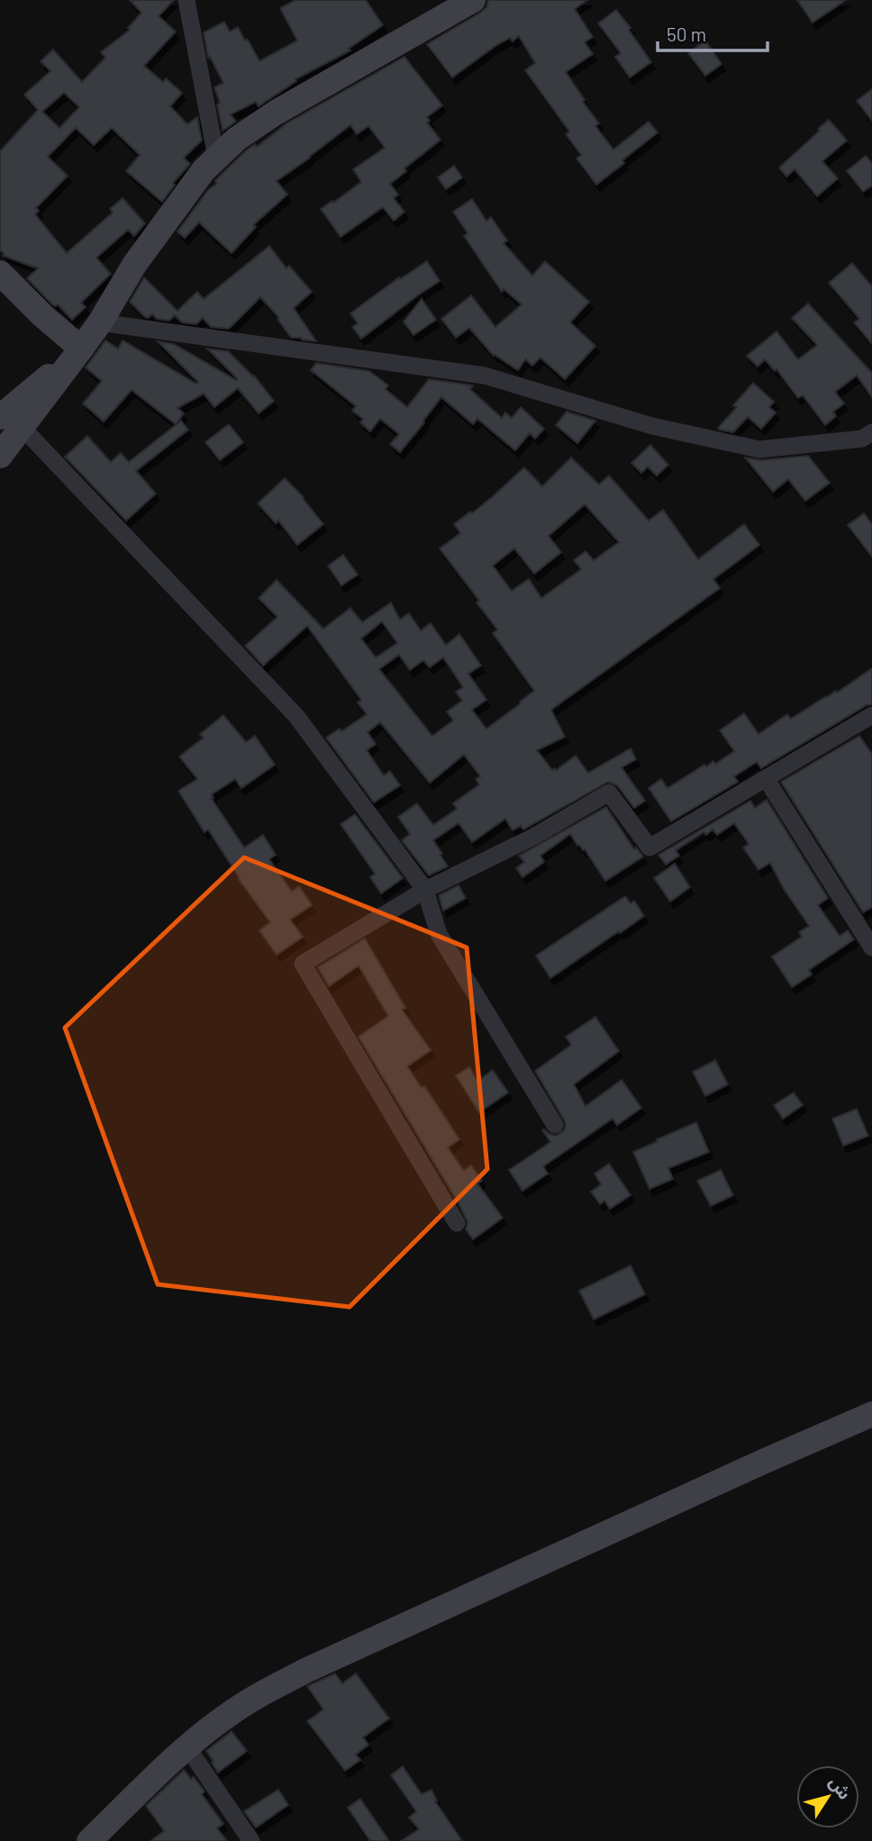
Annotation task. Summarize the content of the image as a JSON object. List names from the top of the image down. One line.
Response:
{"scale_bar":"50 m","north":"top right"}
